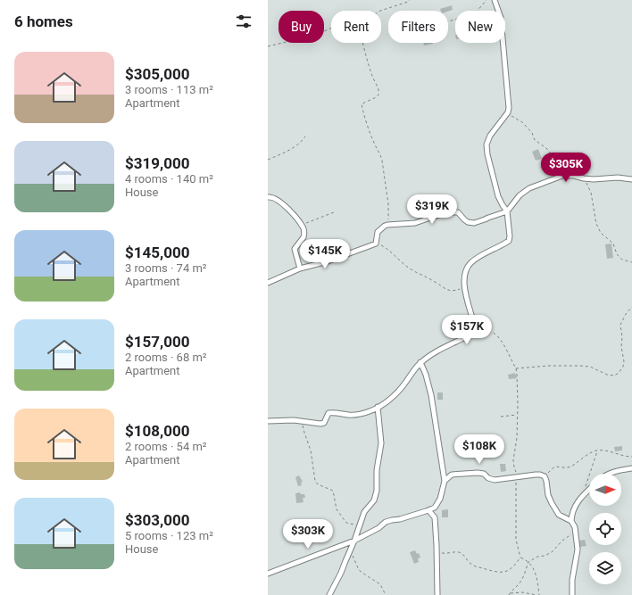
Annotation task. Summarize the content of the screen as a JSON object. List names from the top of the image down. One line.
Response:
{"north":"right","page":{"heading":"6 homes","chip":["Buy","Rent","Filters","New"],"list":[{"name":"$305,000","note":"3 rooms · 113 m² · Apartment"},{"name":"$319,000","note":"4 rooms · 140 m² · House"},{"name":"$145,000","note":"3 rooms · 74 m² · Apartment"},{"name":"$157,000","note":"2 rooms · 68 m² · Apartment"},{"name":"$108,000","note":"2 rooms · 54 m² · Apartment"},{"name":"$303,000","note":"5 rooms · 123 m² · House"}],"price":["$305K","$319K","$145K","$157K","$108K","$303K"]}}
